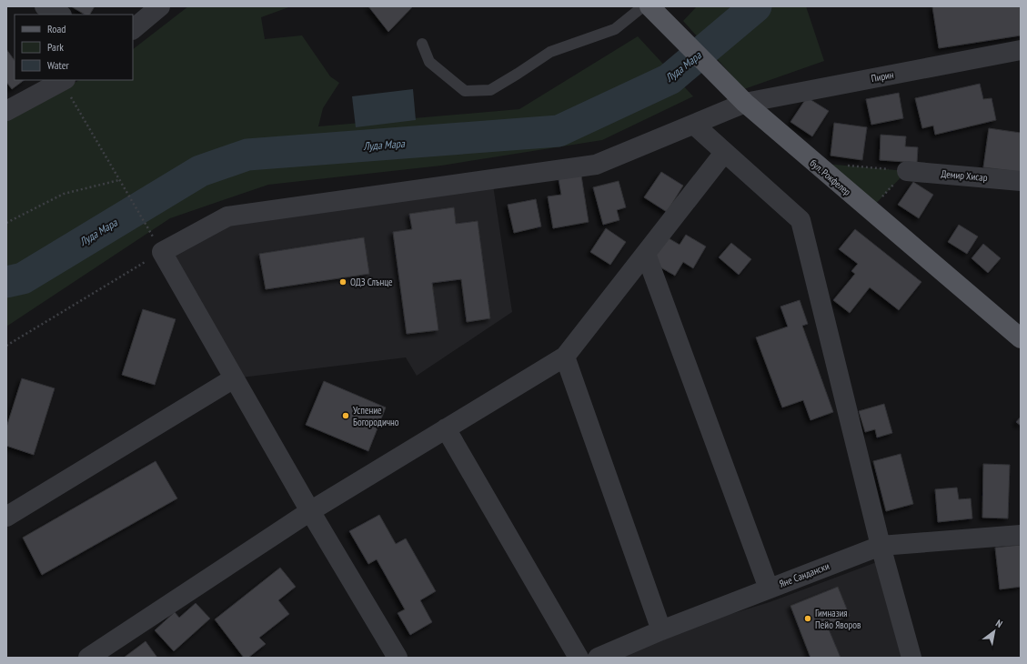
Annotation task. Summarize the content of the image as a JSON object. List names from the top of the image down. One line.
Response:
{"streets":{"main road":["бул. Рокфелер"],"street":["Пирин","Демир Хисар","Яне Сандански"]},"crossings":[["Пирин","бул. Рокфелер"]],"water":["Луда Мара"],"places":["ОДЗ Слънце","Успение Богородично","Гимназия Пейо Яворов"],"legend":["Road","Park","Water"],"north":"top right"}
